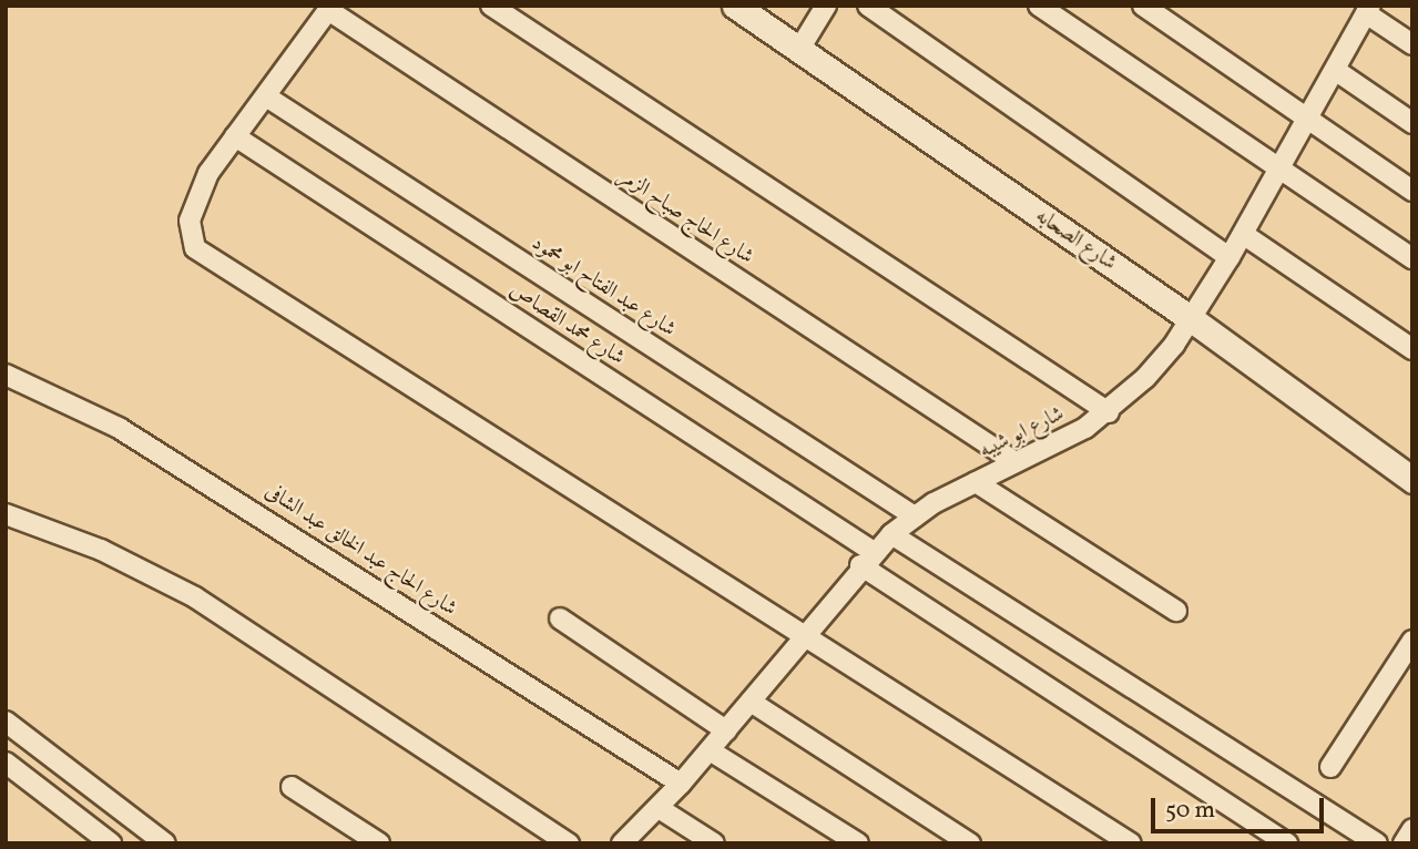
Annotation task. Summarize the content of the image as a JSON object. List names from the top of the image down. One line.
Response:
{"streets":{"street":["شارع الحاج صباح الزمر","شارع الصحابه","شارع عبد الفتاح ابو محمود","شارع محمد القصاص","شارع ابو شيبه","شارع الحاج عبد الخالق عبد الشافى"]},"crossings":[["شارع الحاج صباح الزمر","شارع ابو شيبه"],["شارع الصحابه","شارع ابو شيبه"],["شارع عبد الفتاح ابو محمود","شارع ابو شيبه"],["شارع محمد القصاص","شارع ابو شيبه"],["شارع ابو شيبه","شارع الحاج عبد الخالق عبد الشافى"]],"scale_bar":"50 m"}
